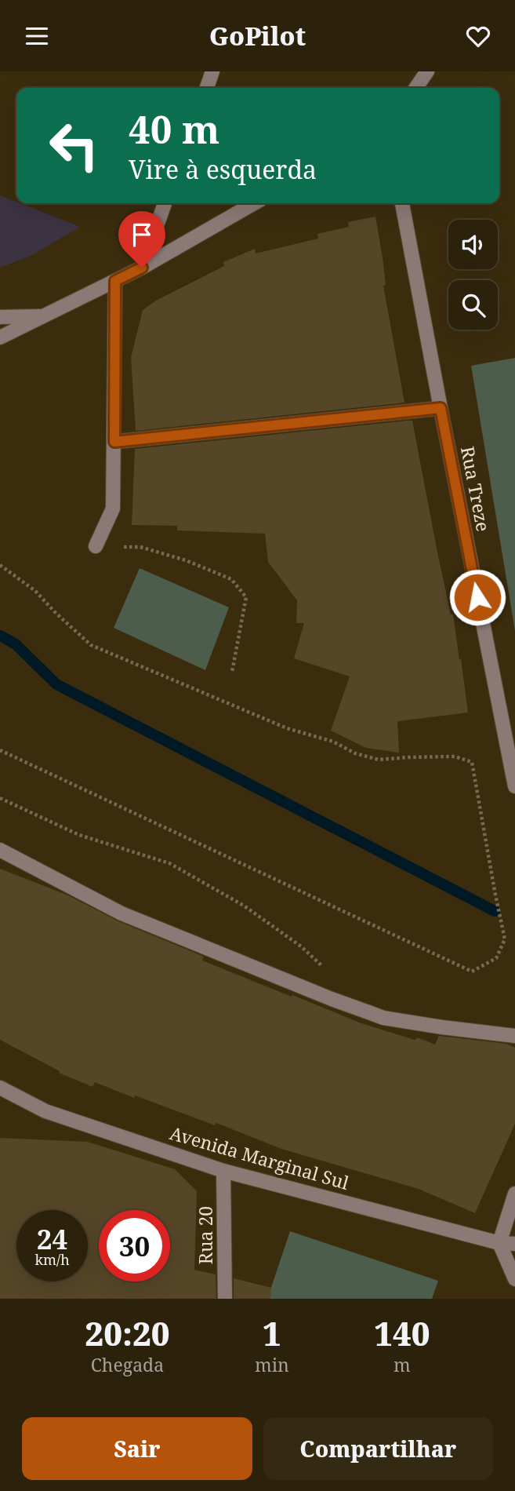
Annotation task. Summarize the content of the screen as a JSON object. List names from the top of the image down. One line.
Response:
{"streets":{"street":["Rua Treze","Avenida Marginal Sul","Rua 20"]},"crossings":[["Avenida Marginal Sul","Rua 20"]],"page":{"header":"GoPilot","turn":["40 m","Vire à esquerda"],"speed":"24 km/h","limit":"30","eta":["20:20","Chegada","1","min","140","m"],"buttons":["Sair","Compartilhar"]}}
